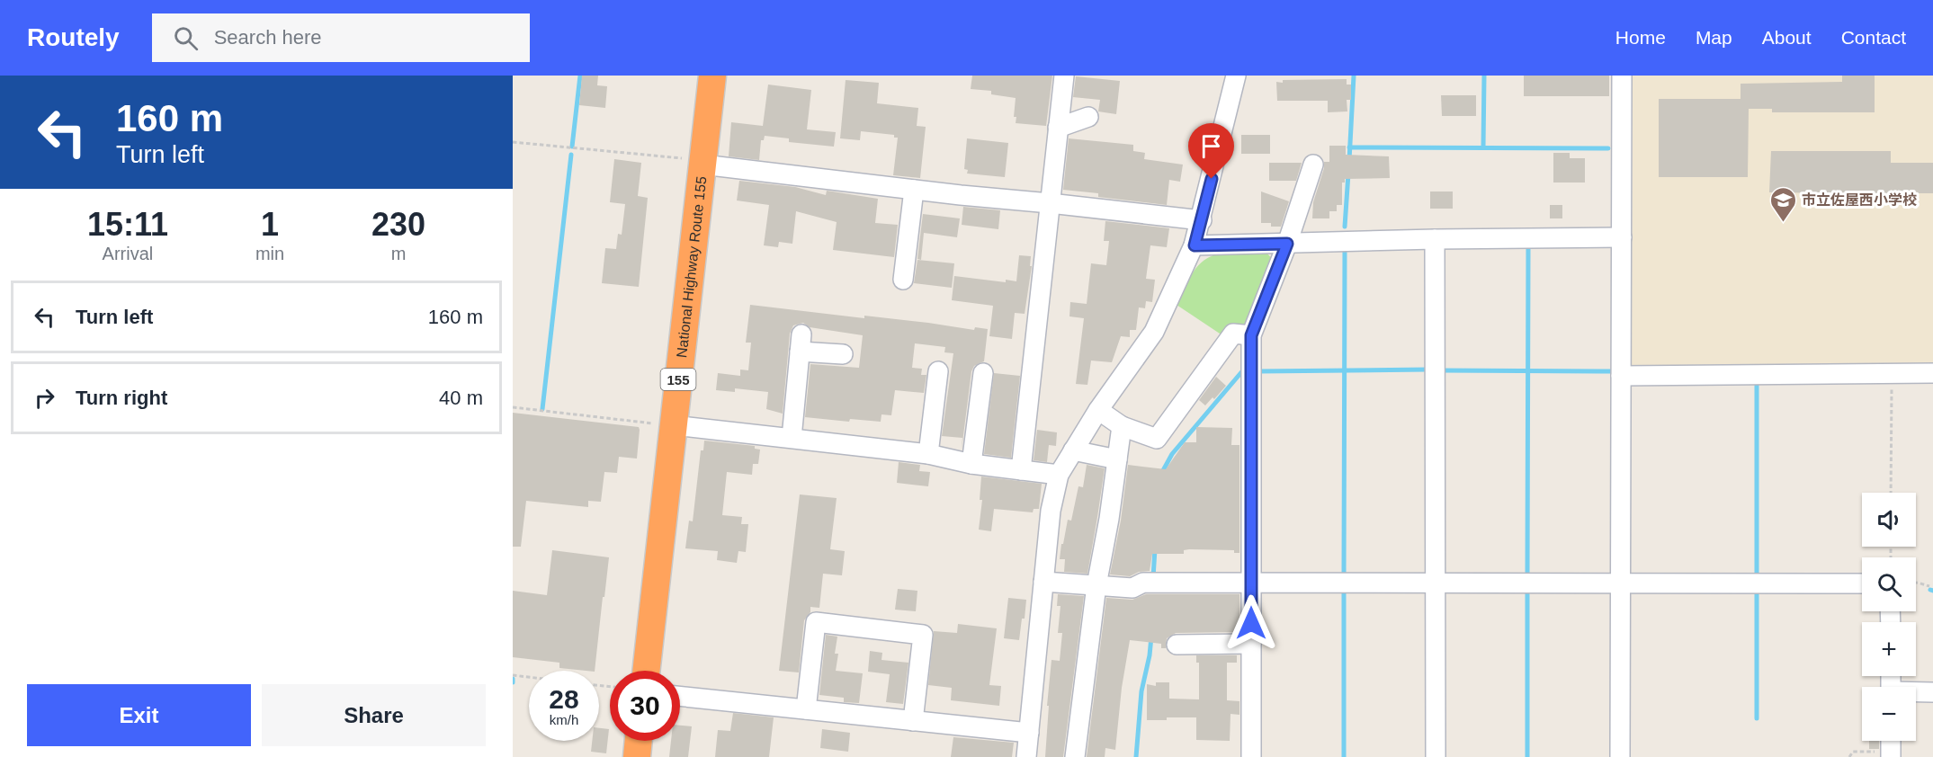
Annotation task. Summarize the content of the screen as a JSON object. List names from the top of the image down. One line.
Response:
{"streets":{"highway":["National Highway Route 155","155"]},"places":{"school or university":["市立佐屋西小学校"]},"page":{"header":"Routely","search":"Search here","nav":["Home","Map","About","Contact"],"turn":["160 m","Turn left"],"eta":["15:11","Arrival","1","min","230","m"],"list":[{"name":"Turn left","value":"160 m"},{"name":"Turn right","value":"40 m"}],"map_buttons":["+","−"],"speed":"28 km/h","limit":"30","buttons":["Exit","Share"]}}
